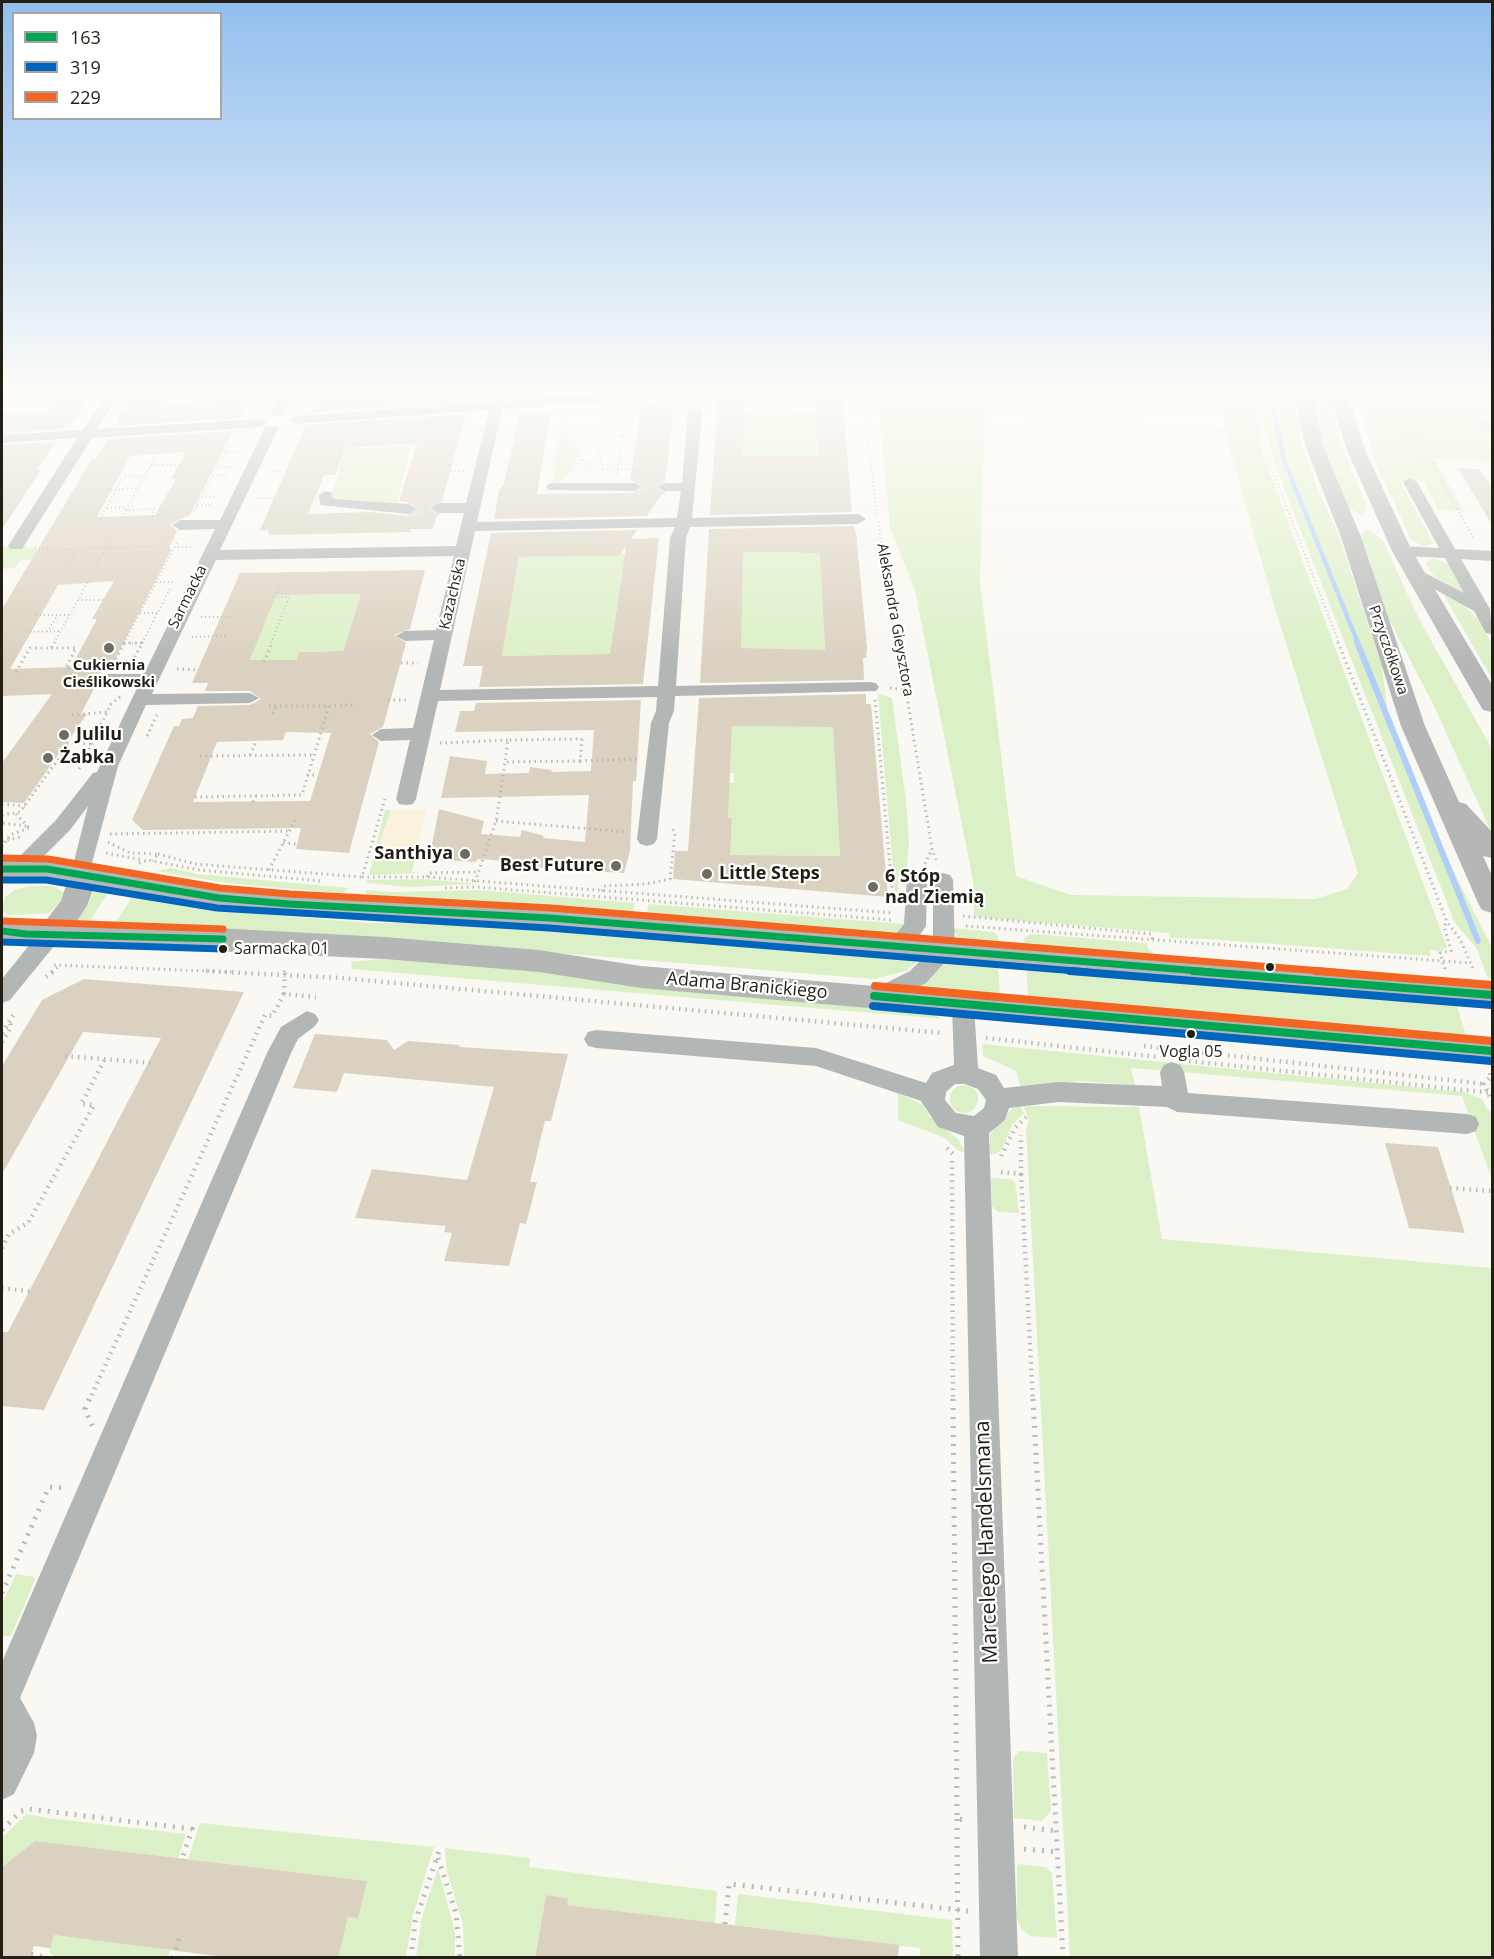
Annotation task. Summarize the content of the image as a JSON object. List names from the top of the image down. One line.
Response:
{"streets":{"main road":["Sarmacka","Przyczółkowa","Adama Branickiego"],"street":["Kazachska","Marcelego Handelsmana"],"path":["Aleksandra Gieysztora"]},"crossings":[["Sarmacka","Adama Branickiego"]],"places":["Cukiernia Cieślikowski","Julilu","Żabka","Santhiya","Best Future","Little Steps","6 Stóp nad Ziemią","Sarmacka 01","Vogla 05"],"lines":["transit line 229","transit line 163","transit line 319"],"legend":["163","319","229"]}
